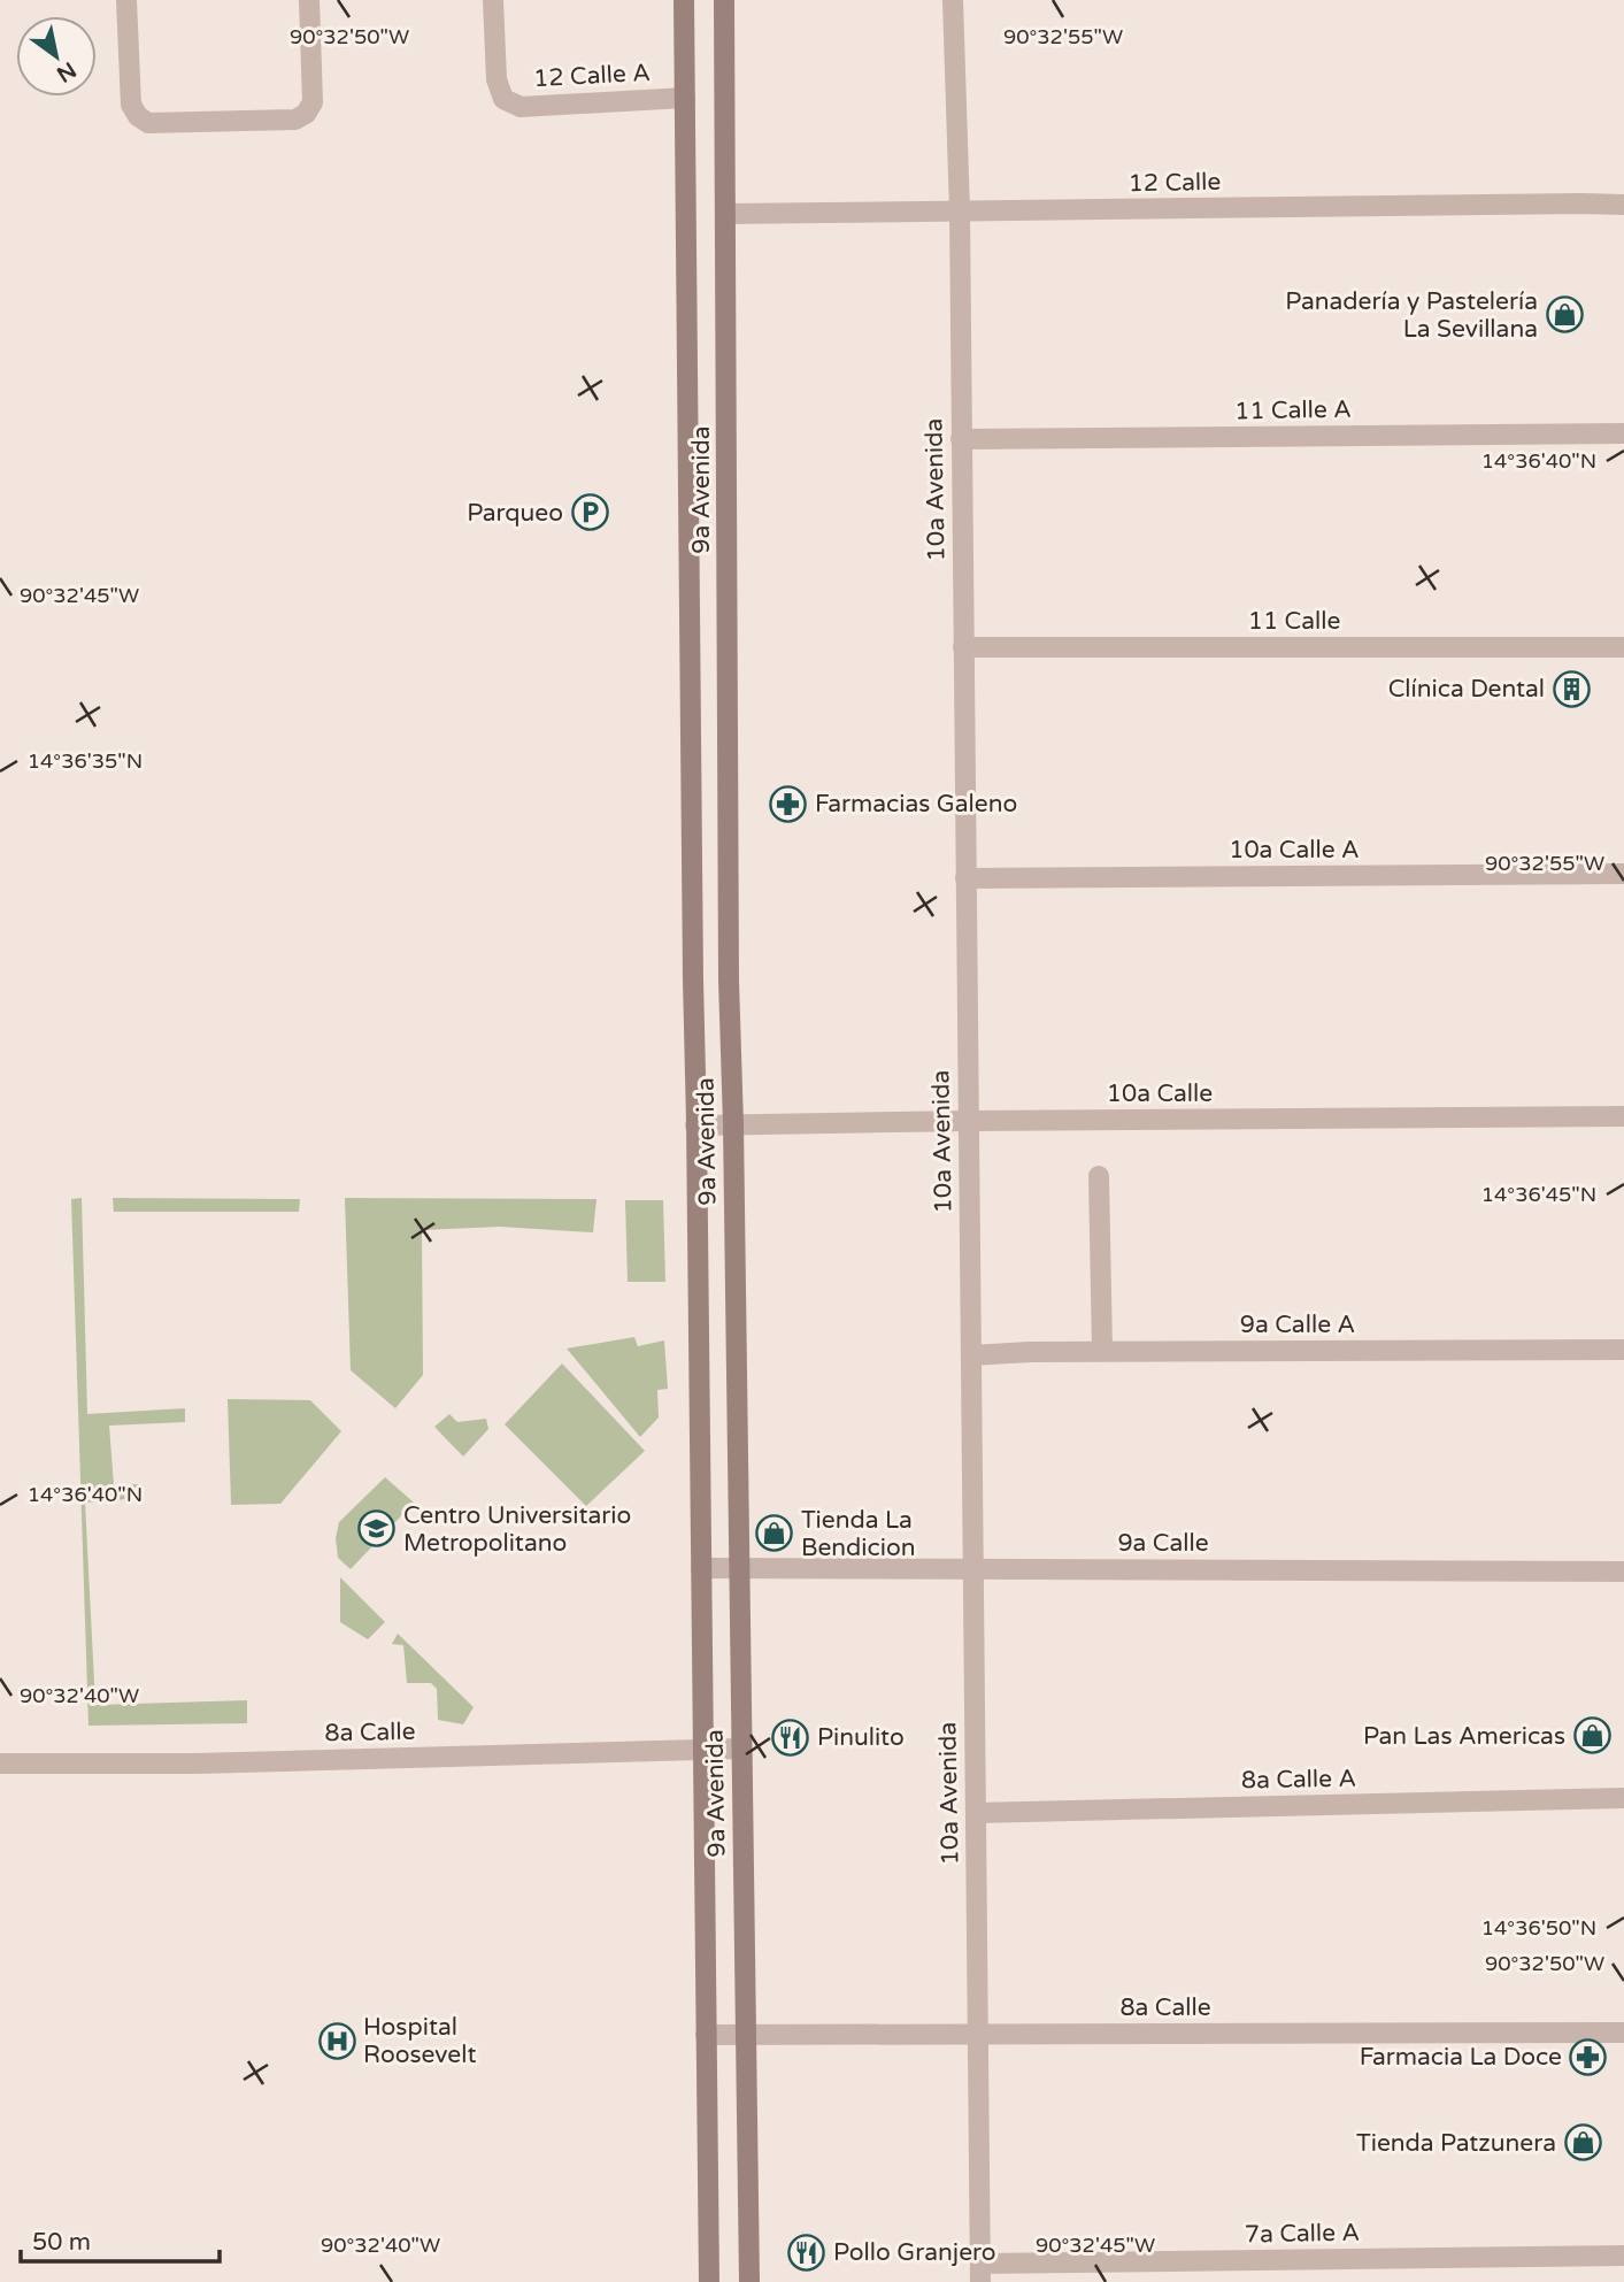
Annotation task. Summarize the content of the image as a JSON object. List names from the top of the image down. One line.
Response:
{"streets":{"main road":["9a Avenida"],"street":["12 Calle A","12 Calle","11 Calle A","10a Avenida","11 Calle","10a Calle A","10a Calle","9a Calle A","9a Calle","8a Calle","8a Calle A","7a Calle A"]},"crossings":[["12 Calle A","9a Avenida"],["12 Calle","9a Avenida"],["12 Calle","10a Avenida"],["11 Calle A","10a Avenida"],["9a Avenida","10a Calle"],["9a Avenida","9a Calle"],["9a Avenida","8a Calle"],["10a Avenida","11 Calle"],["10a Avenida","10a Calle A"],["10a Avenida","10a Calle"],["10a Avenida","9a Calle A"],["10a Avenida","9a Calle"],["10a Avenida","8a Calle"],["10a Avenida","8a Calle A"],["10a Avenida","7a Calle A"]],"places":{"shop":["Panadería y Pastelería La Sevillana","Tienda La Bendicion","Pan Las Americas","Tienda Patzunera"],"parking":["Parqueo"],"building":["Clínica Dental"],"pharmacy":["Farmacias Galeno","Farmacia La Doce"],"school or university":["Centro Universitario Metropolitano"],"restaurant":["Pinulito","Pollo Granjero"],"hospital":["Hospital Roosevelt"]},"scale_bar":"50 m","north":"bottom right","coordinates":["90°32'50\"W","90°32'55\"W","14°36'40\"N","90°32'45\"W","14°36'35\"N","14°36'45\"N","90°32'40\"W","14°36'50\"N"]}
